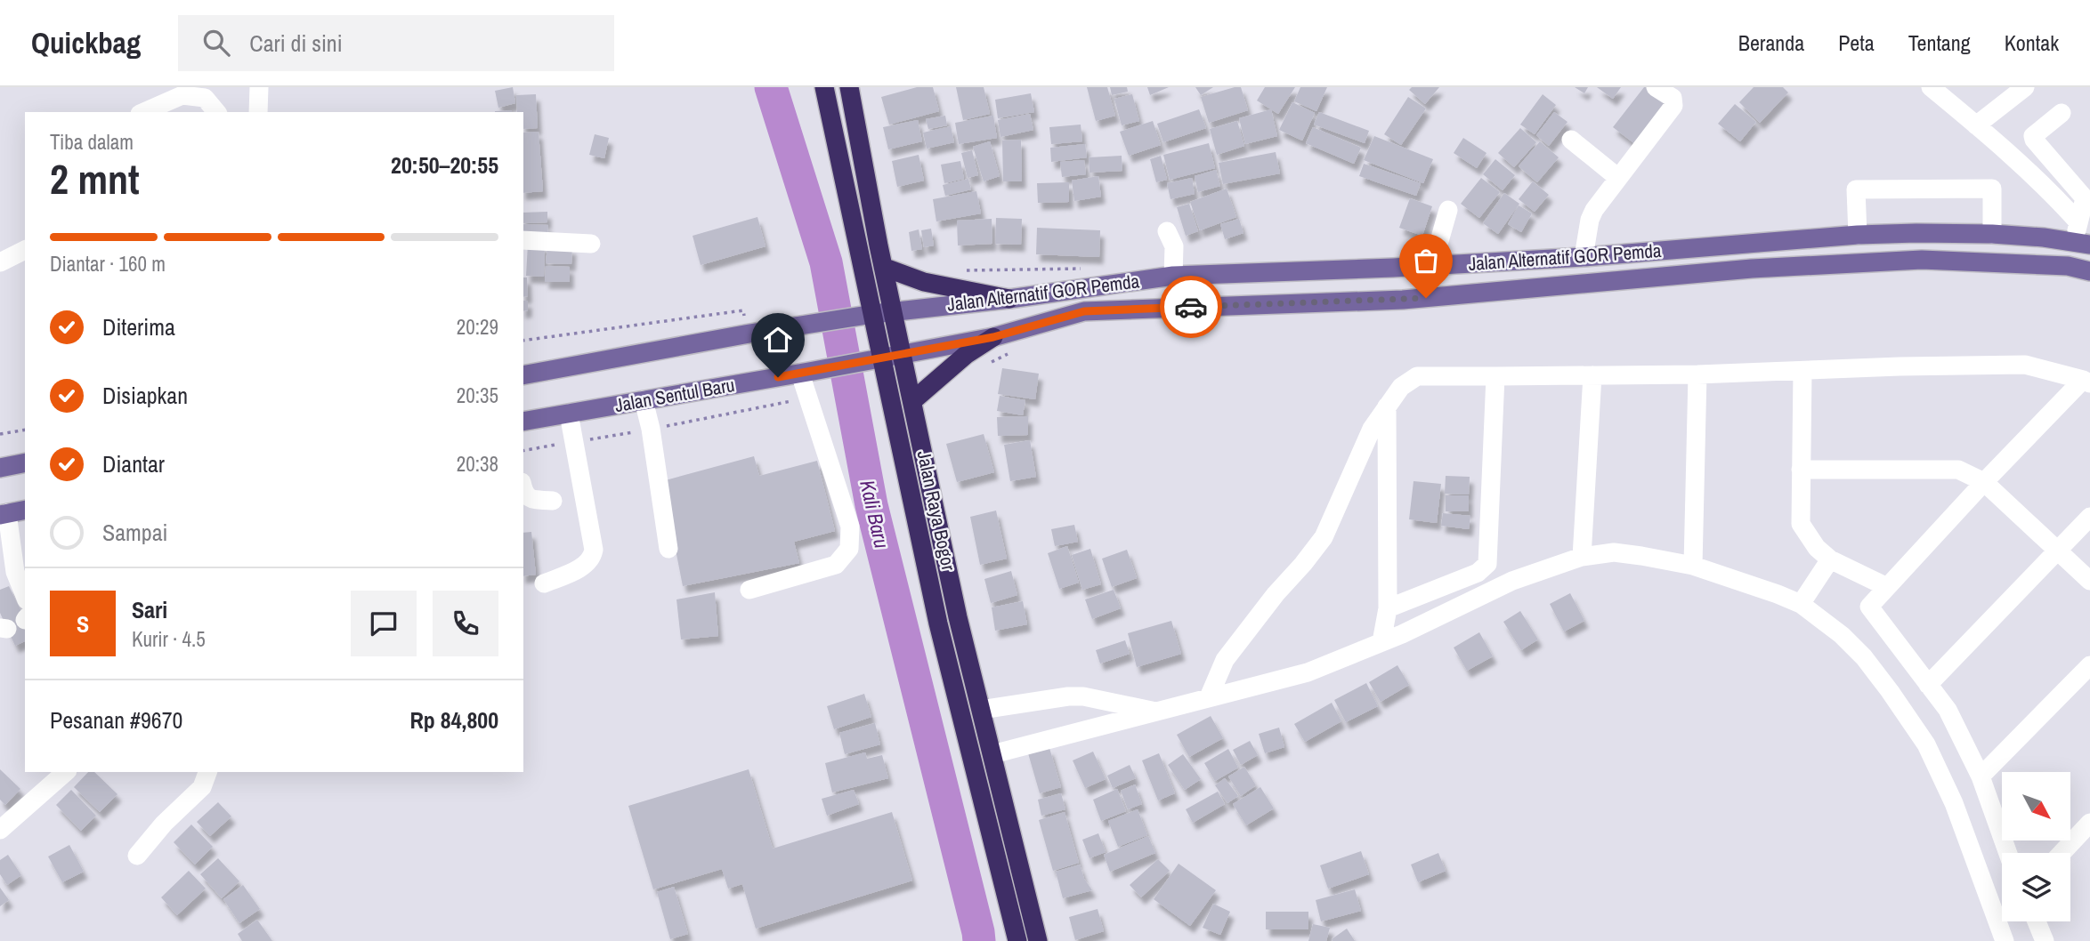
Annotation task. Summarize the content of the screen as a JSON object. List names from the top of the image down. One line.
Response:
{"streets":{"highway":["Jalan Raya Bogor"],"main road":["Jalan Alternatif GOR Pemda","Jalan Sentul Baru"]},"crossings":[["Jalan Alternatif GOR Pemda","Jalan Sentul Baru"],["Jalan Alternatif GOR Pemda","Jalan Raya Bogor"],["Jalan Sentul Baru","Jalan Raya Bogor"]],"water":["Kali Baru"],"north":"bottom right","page":{"header":"Quickbag","search":"Cari di sini","nav":["Beranda","Peta","Tentang","Kontak"],"heading":["2 mnt","Tiba dalam","20:50–20:55"],"panel":["Sari","Kurir · 4.5","Pesanan #9670","Rp 84,800"],"bar":"Diantar · 160 m","list":[["Diterima","20:29"],["Disiapkan","20:35"],["Diantar","20:38"],"Sampai"],"round":"S"}}
